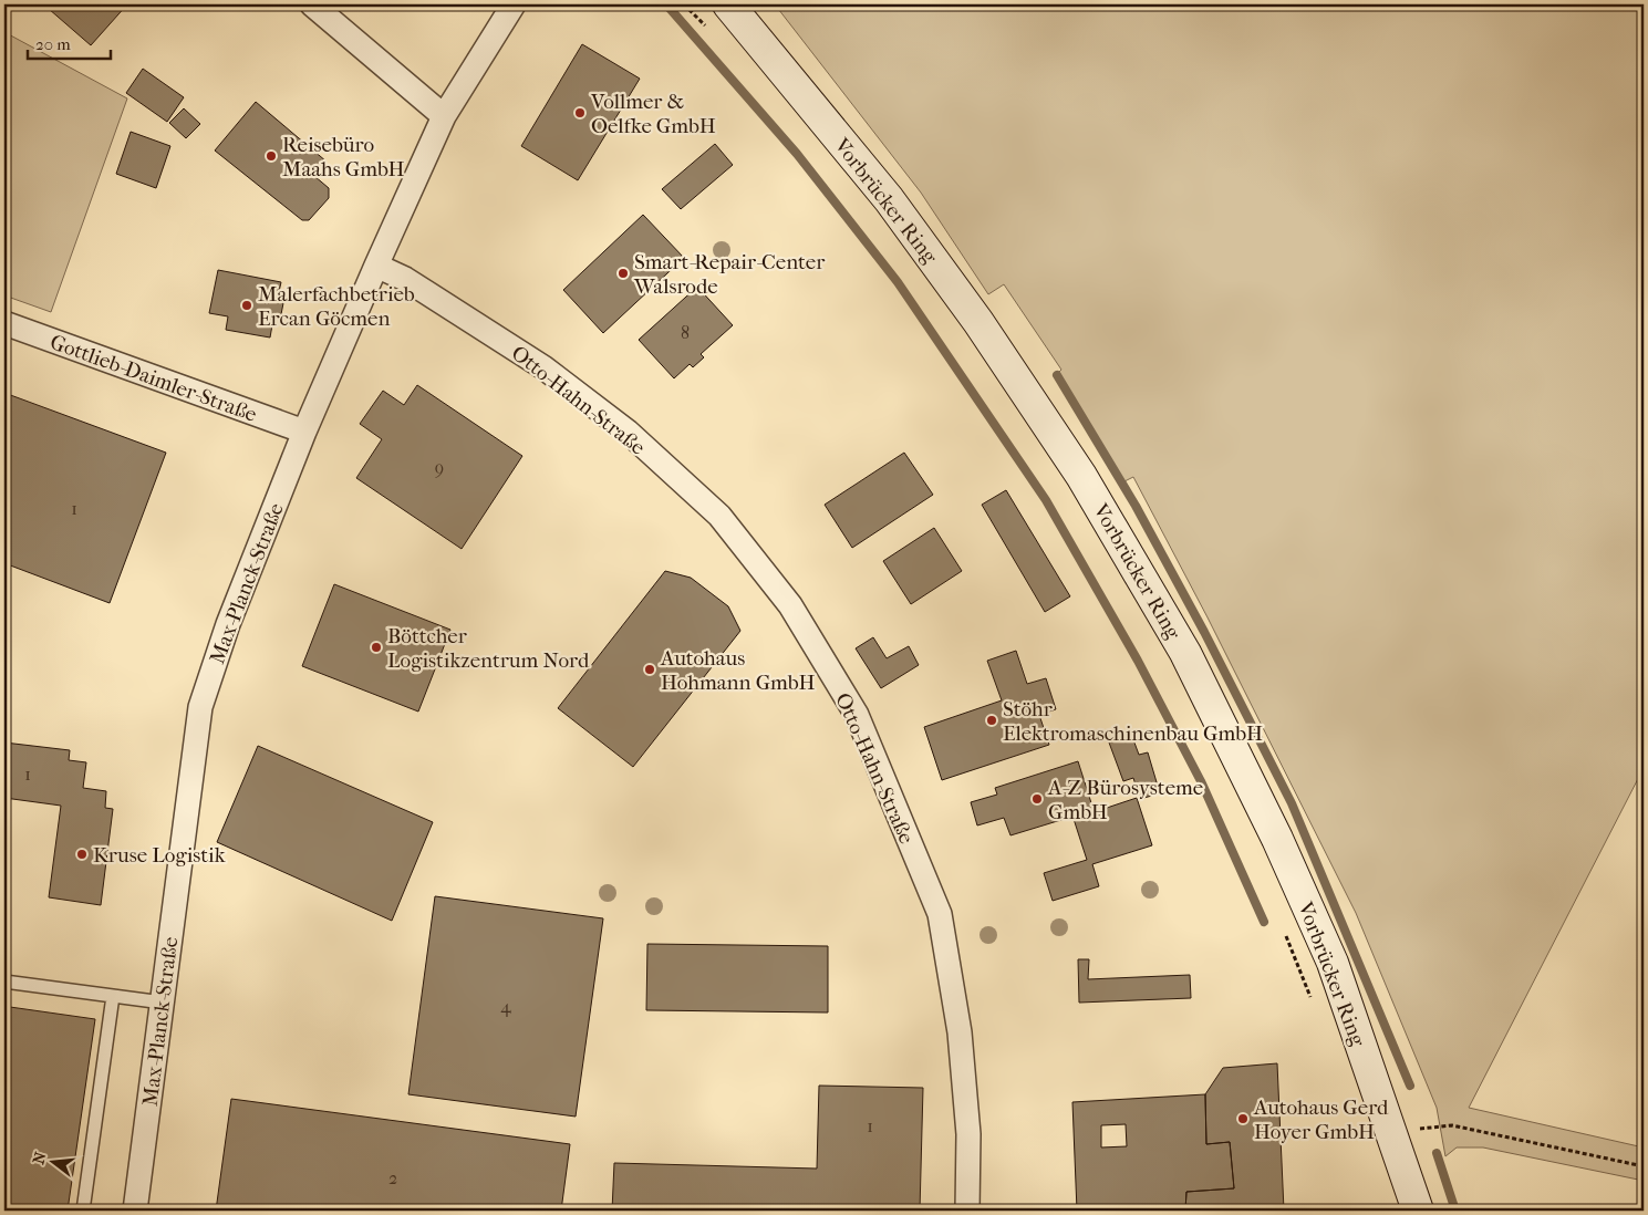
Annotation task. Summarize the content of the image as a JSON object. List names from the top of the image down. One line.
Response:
{"streets":{"main road":["Vorbrücker Ring"],"street":["Gottlieb-Daimler-Straße","Otto-Hahn-Straße","Max-Planck-Straße"]},"crossings":[["Gottlieb-Daimler-Straße","Max-Planck-Straße"],["Otto-Hahn-Straße","Max-Planck-Straße"]],"places":["Vollmer & Oelfke GmbH","Reisebüro Maahs GmbH","Smart-Repair-Center Walsrode","Malerfachbetrieb Ercan Göcmen","Böttcher Logistikzentrum Nord","Autohaus Hohmann GmbH","Stöhr Elektromaschinenbau GmbH","A-Z Bürosysteme GmbH","Kruse Logistik","Autohaus Gerd Hoyer GmbH"],"house_numbers":["8","9","1","1","4","1","2"],"scale_bar":"20 m","north":"left"}
